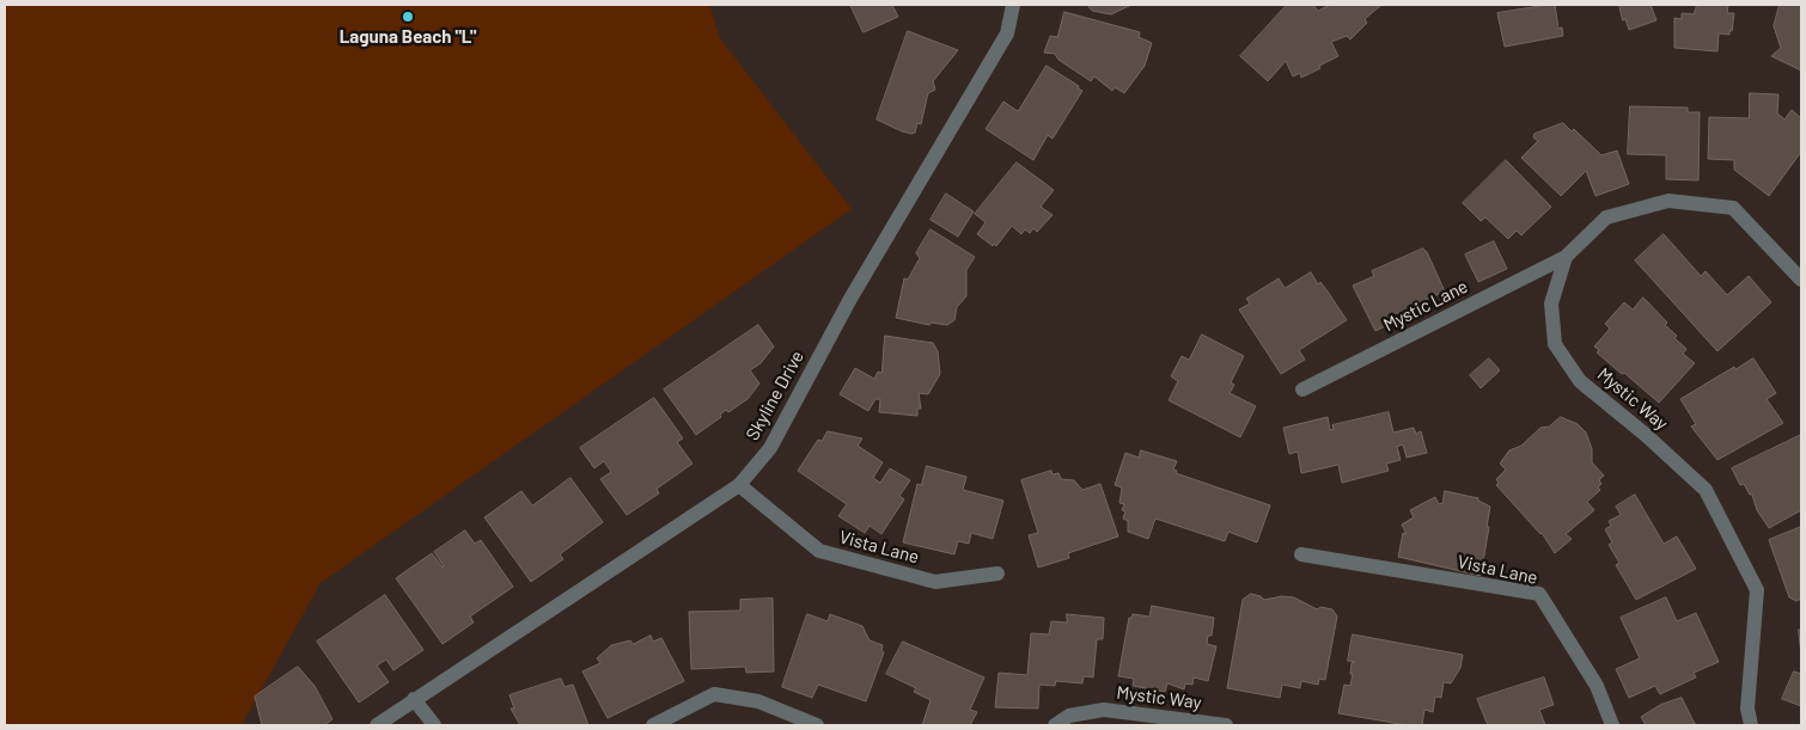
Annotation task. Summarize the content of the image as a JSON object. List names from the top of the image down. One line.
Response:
{"streets":{"street":["Mystic Lane","Skyline Drive","Mystic Way","Vista Lane"]},"crossings":[["Mystic Lane","Mystic Way"],["Skyline Drive","Vista Lane"]],"places":["Laguna Beach \"L\""]}
